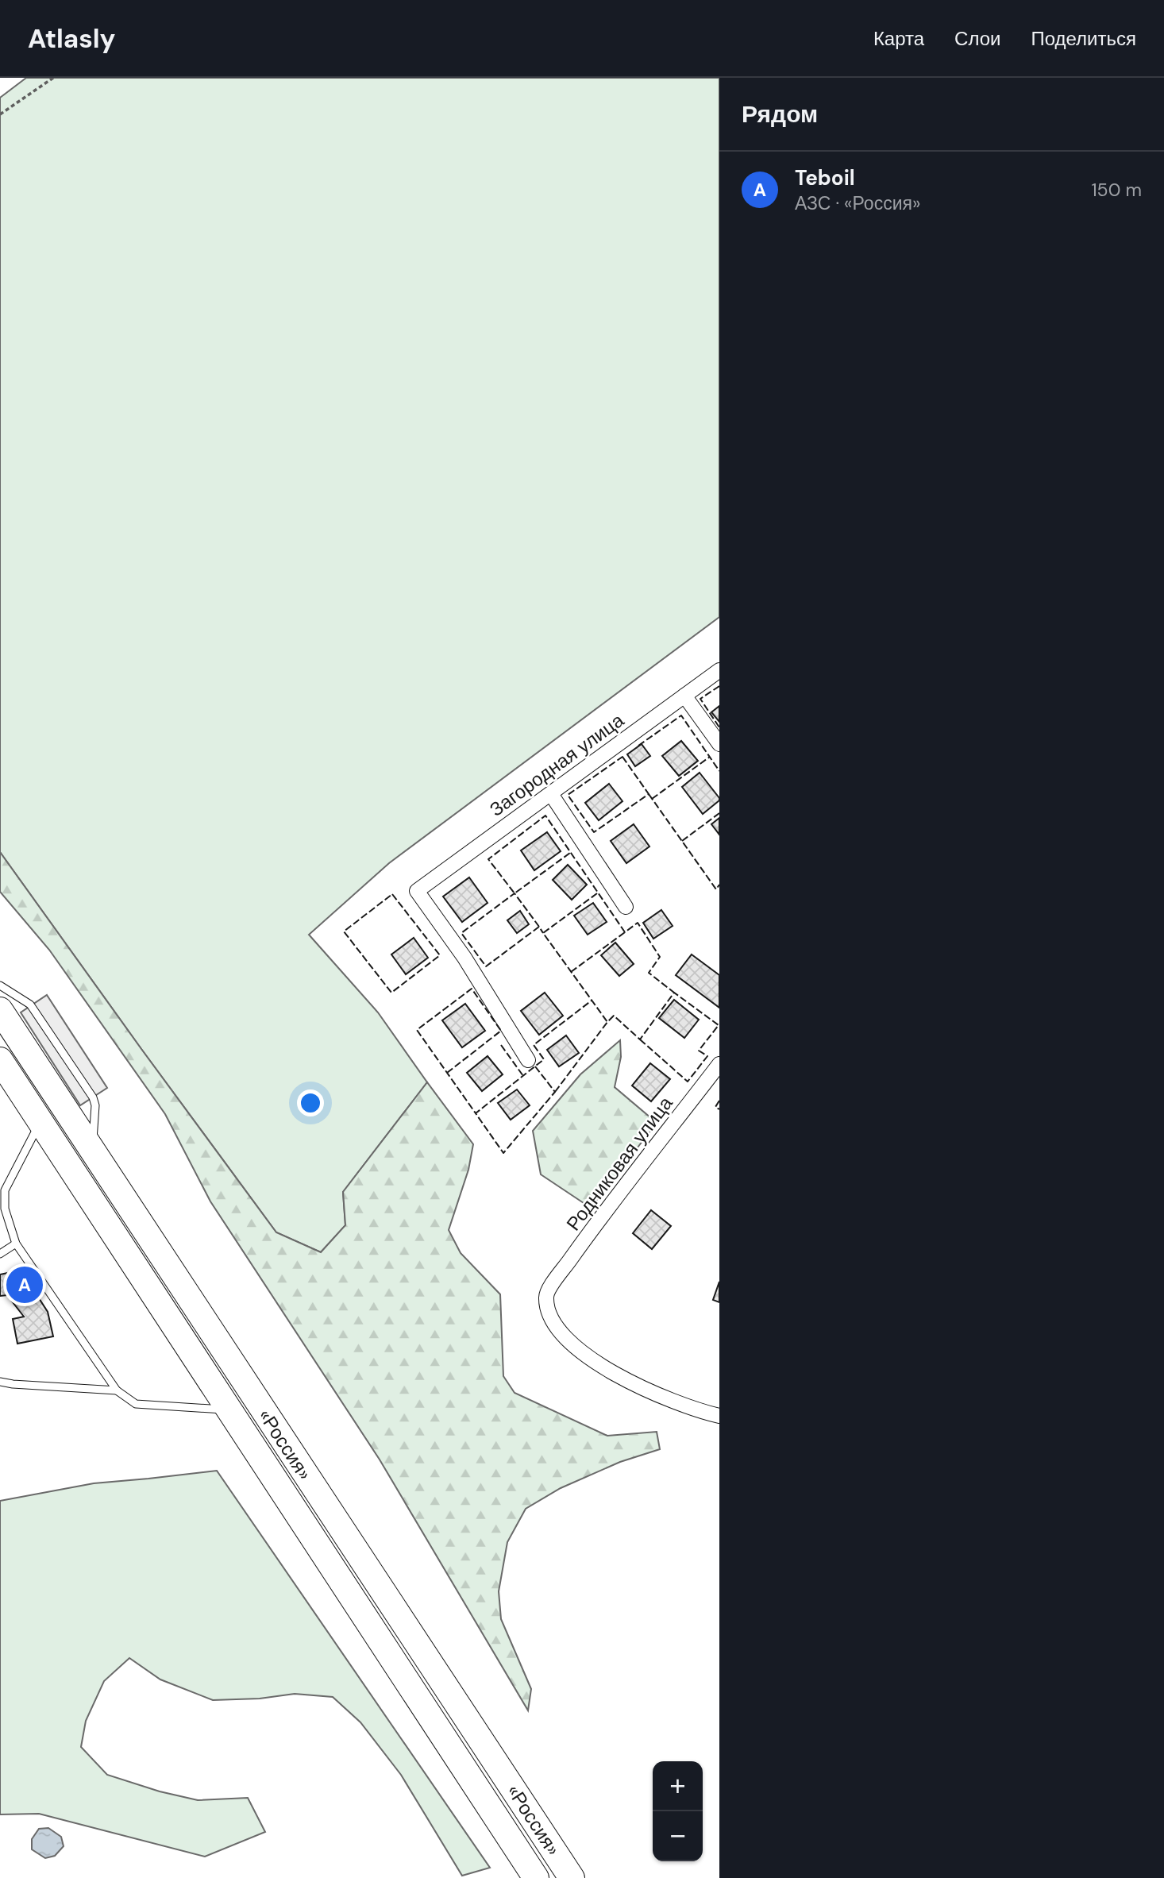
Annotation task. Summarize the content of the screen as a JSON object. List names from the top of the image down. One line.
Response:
{"streets":{"highway":["«Россия»"],"street":["Загородная улица","Родниковая улица"]},"page":{"header":"Atlasly","nav":["Карта","Слои","Поделиться"],"heading":"Рядом","list":[{"mark":"A","name":"Teboil","note":"АЗС · «Россия»","value":"150 m"}],"pins":"A","map_buttons":["+","−"]}}
